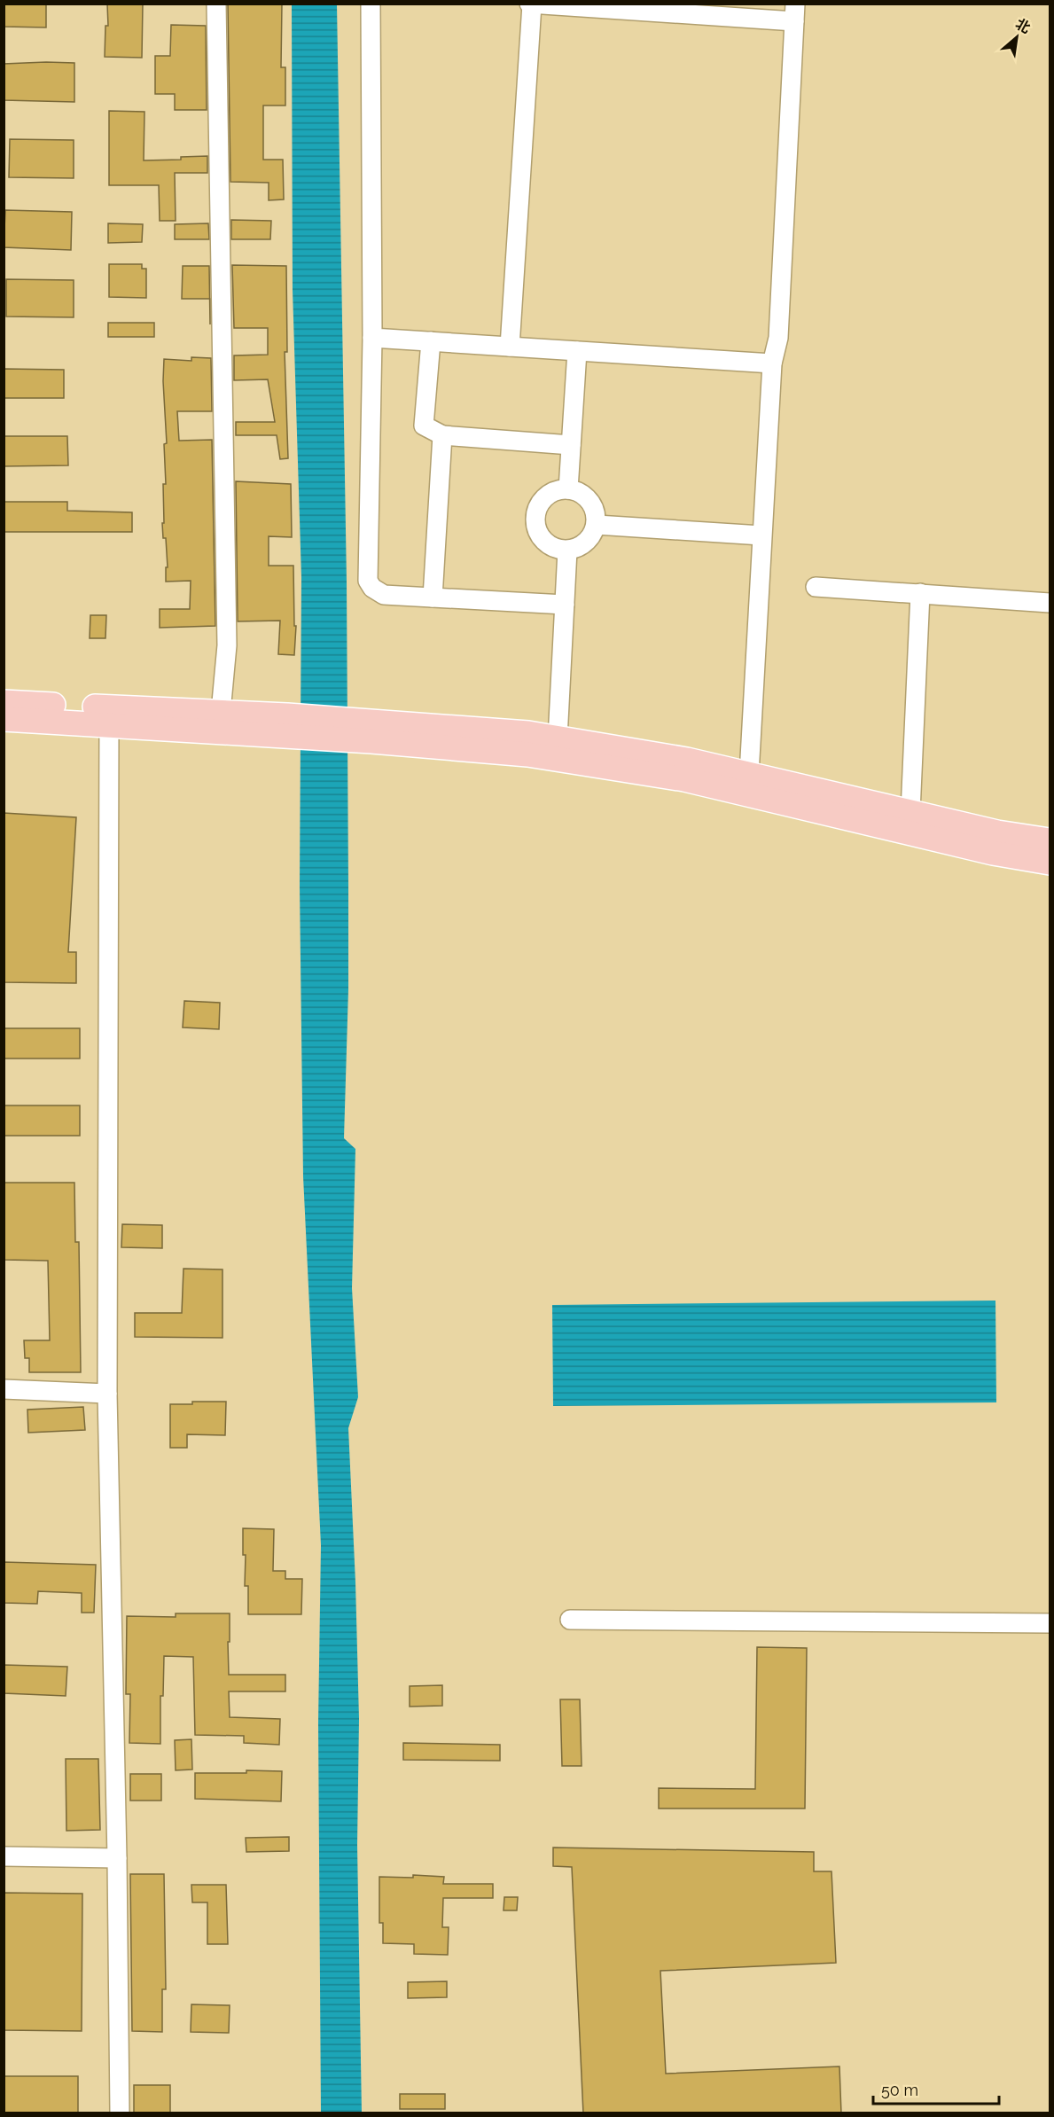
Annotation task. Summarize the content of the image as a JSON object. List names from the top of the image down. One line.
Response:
{"scale_bar":"50 m","north":"top right"}
